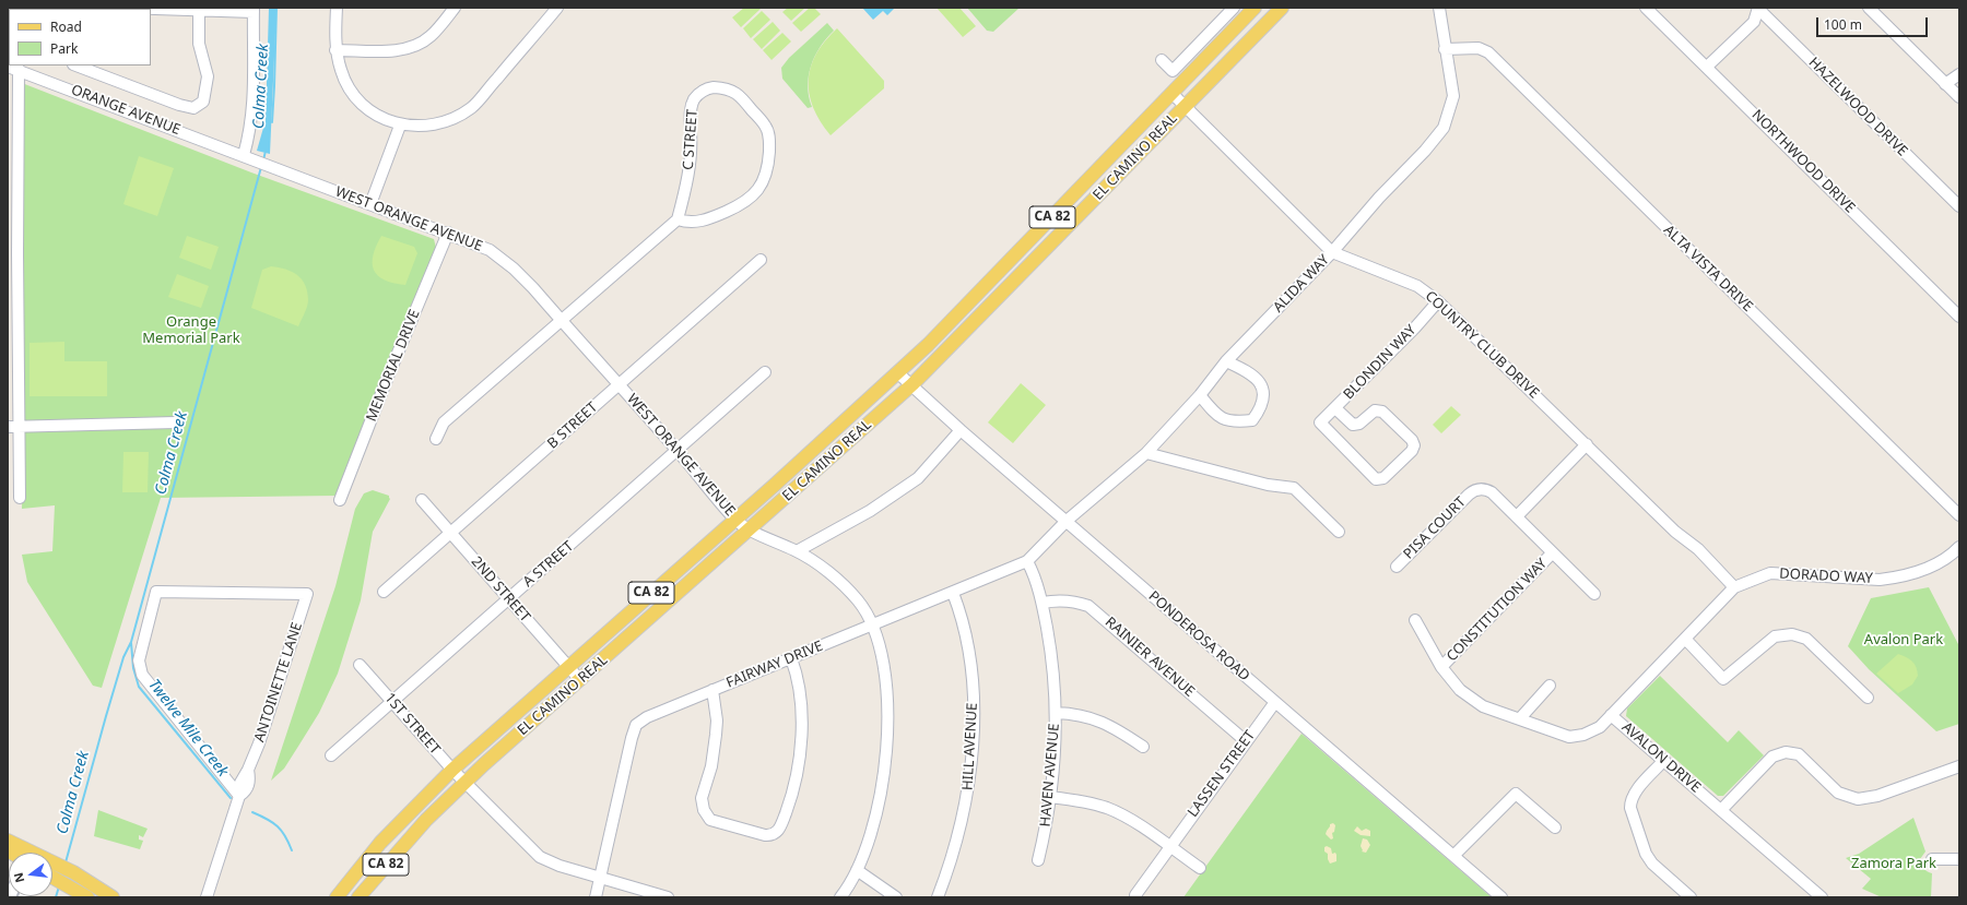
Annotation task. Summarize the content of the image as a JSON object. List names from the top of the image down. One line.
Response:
{"streets":{"main road":["EL CAMINO REAL","CA 82"],"street":["HAZELWOOD DRIVE","ORANGE AVENUE","C STREET","NORTHWOOD DRIVE","WEST ORANGE AVENUE","ALTA VISTA DRIVE","ALIDA WAY","COUNTRY CLUB DRIVE","BLONDIN WAY","MEMORIAL DRIVE","B STREET","PISA COURT","A STREET","DORADO WAY","2ND STREET","CONSTITUTION WAY","PONDEROSA ROAD","RAINIER AVENUE","FAIRWAY DRIVE","ANTOINETTE LANE","1ST STREET","HILL AVENUE","AVALON DRIVE","LASSEN STREET","HAVEN AVENUE"]},"crossings":[["ORANGE AVENUE","WEST ORANGE AVENUE"],["EL CAMINO REAL","WEST ORANGE AVENUE"],["EL CAMINO REAL","COUNTRY CLUB DRIVE"],["EL CAMINO REAL","2ND STREET"],["EL CAMINO REAL","PONDEROSA ROAD"],["EL CAMINO REAL","1ST STREET"],["WEST ORANGE AVENUE","MEMORIAL DRIVE"],["WEST ORANGE AVENUE","B STREET"],["WEST ORANGE AVENUE","A STREET"],["WEST ORANGE AVENUE","FAIRWAY DRIVE"],["ALTA VISTA DRIVE","ALIDA WAY"],["ALIDA WAY","COUNTRY CLUB DRIVE"],["ALIDA WAY","PONDEROSA ROAD"],["ALIDA WAY","FAIRWAY DRIVE"],["COUNTRY CLUB DRIVE","BLONDIN WAY"],["COUNTRY CLUB DRIVE","DORADO WAY"],["B STREET","2ND STREET"],["A STREET","2ND STREET"],["A STREET","1ST STREET"],["DORADO WAY","AVALON DRIVE"],["CONSTITUTION WAY","AVALON DRIVE"],["PONDEROSA ROAD","FAIRWAY DRIVE"],["PONDEROSA ROAD","LASSEN STREET"],["RAINIER AVENUE","LASSEN STREET"],["RAINIER AVENUE","HAVEN AVENUE"],["FAIRWAY DRIVE","1ST STREET"],["FAIRWAY DRIVE","HILL AVENUE"],["FAIRWAY DRIVE","HAVEN AVENUE"]],"water":["Colma Creek","Twelve Mile Creek"],"parks":["Orange Memorial Park","Avalon Park","Zamora Park"],"legend":["Road","Park"],"scale_bar":"100 m","north":"left"}
